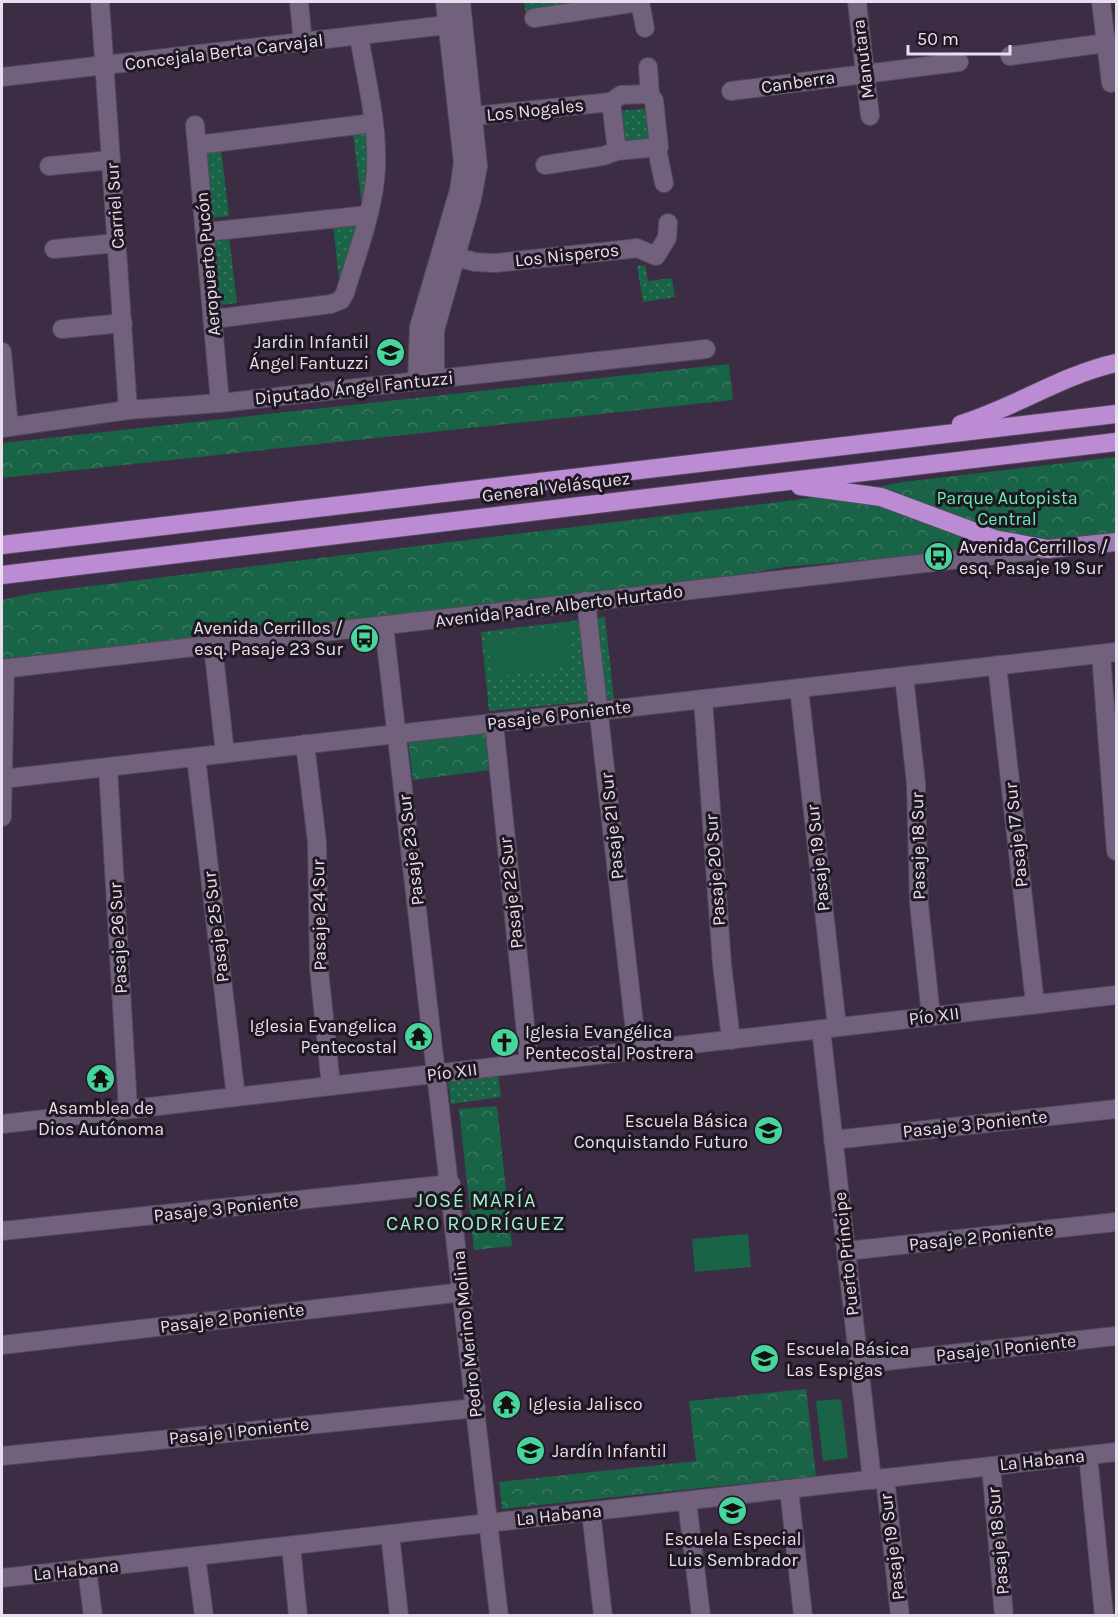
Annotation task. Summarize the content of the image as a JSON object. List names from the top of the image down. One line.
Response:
{"streets":{"highway":["General Velásquez"],"main road":["Avenida Padre Alberto Hurtado"],"street":["Concejala Berta Carvajal","Manutara","Canberra","Los Nogales","Carriel Sur","Los Nisperos","Aeropuerto Pucón","Diputado Ángel Fantuzzi","Pasaje 6 Poniente","Pasaje 21 Sur","Pasaje 17 Sur","Pasaje 18 Sur","Pasaje 23 Sur","Pasaje 19 Sur","Pasaje 20 Sur","Pasaje 22 Sur","Pasaje 24 Sur","Pasaje 25 Sur","Pasaje 26 Sur","Pío XII","Pasaje 3 Poniente","Pasaje 2 Poniente","Puerto Príncipe","Pedro Merino Molina","Pasaje 1 Poniente","La Habana"]},"crossings":[["Concejala Berta Carvajal","Carriel Sur"],["Manutara","Canberra"],["Carriel Sur","Diputado Ángel Fantuzzi"],["Aeropuerto Pucón","Diputado Ángel Fantuzzi"],["Avenida Padre Alberto Hurtado","Pasaje 21 Sur"],["Avenida Padre Alberto Hurtado","Pasaje 23 Sur"],["Pasaje 6 Poniente","Pasaje 21 Sur"],["Pasaje 6 Poniente","Pasaje 17 Sur"],["Pasaje 6 Poniente","Pasaje 18 Sur"],["Pasaje 6 Poniente","Pasaje 23 Sur"],["Pasaje 6 Poniente","Pasaje 19 Sur"],["Pasaje 6 Poniente","Pasaje 20 Sur"],["Pasaje 6 Poniente","Pasaje 22 Sur"],["Pasaje 6 Poniente","Pasaje 24 Sur"],["Pasaje 6 Poniente","Pasaje 25 Sur"],["Pasaje 6 Poniente","Pasaje 26 Sur"],["Pasaje 21 Sur","Pío XII"],["Pasaje 17 Sur","Pío XII"],["Pasaje 18 Sur","Pío XII"],["Pasaje 18 Sur","La Habana"],["Pasaje 23 Sur","Pío XII"],["Pasaje 23 Sur","Pedro Merino Molina"],["Pasaje 19 Sur","Pío XII"],["Pasaje 19 Sur","Puerto Príncipe"],["Pasaje 19 Sur","La Habana"],["Pasaje 20 Sur","Pío XII"],["Pasaje 22 Sur","Pío XII"],["Pasaje 24 Sur","Pío XII"],["Pasaje 25 Sur","Pío XII"],["Pasaje 26 Sur","Pío XII"],["Pío XII","Puerto Príncipe"],["Pío XII","Pedro Merino Molina"],["Pasaje 3 Poniente","Puerto Príncipe"],["Pasaje 3 Poniente","Pedro Merino Molina"],["Pasaje 2 Poniente","Puerto Príncipe"],["Pasaje 2 Poniente","Pedro Merino Molina"],["Puerto Príncipe","Pasaje 1 Poniente"],["Puerto Príncipe","La Habana"],["Pedro Merino Molina","Pasaje 1 Poniente"],["Pedro Merino Molina","La Habana"]],"districts":["JOSÉ MARÍA CARO RODRÍGUEZ"],"parks":["Parque Autopista Central"],"places":{"school or university":["Jardin Infantil Ángel Fantuzzi","Escuela Básica Conquistando Futuro","Escuela Básica Las Espigas","Jardín Infantil","Escuela Especial Luis Sembrador"],"bus stop":["Avenida Cerrillos / esq. Pasaje 19 Sur","Avenida Cerrillos / esq. Pasaje 23 Sur"],"temple":["Iglesia Evangelica Pentecostal","Asamblea de Dios Autónoma","Iglesia Jalisco"],"church":["Iglesia Evangélica Pentecostal Postrera"]},"scale_bar":"50 m"}
